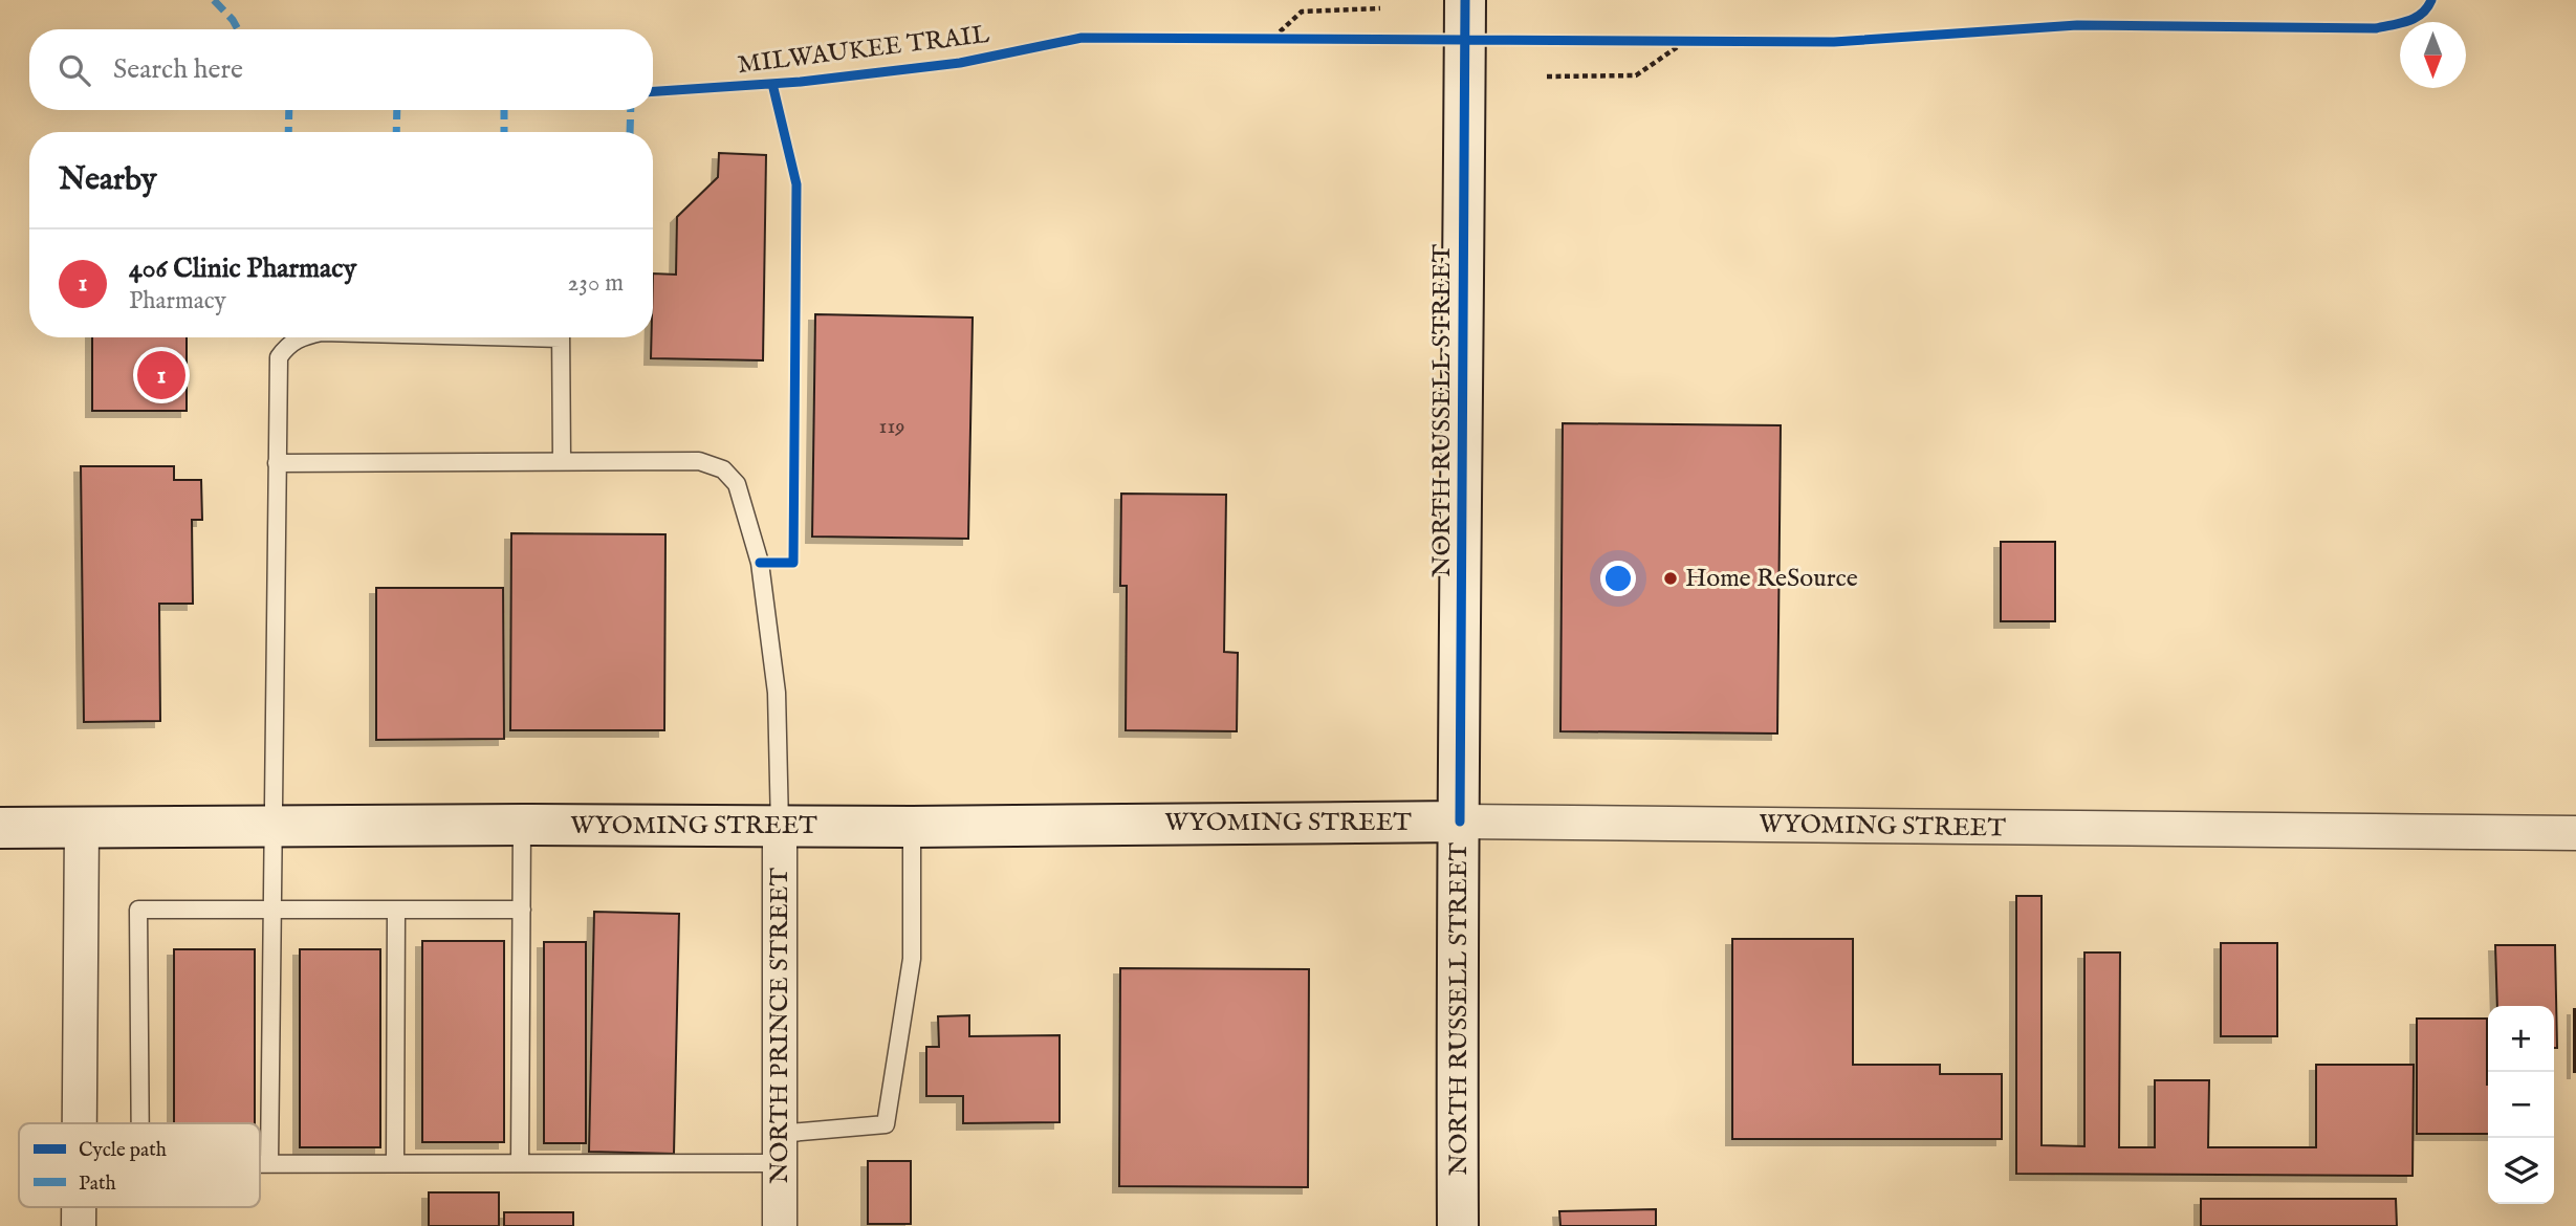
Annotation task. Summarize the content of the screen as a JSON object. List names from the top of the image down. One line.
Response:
{"streets":{"street":["NORTH RUSSELL STREET","WYOMING STREET","NORTH PRINCE STREET"],"cycle path":["MILWAUKEE TRAIL"]},"crossings":[["NORTH RUSSELL STREET","WYOMING STREET"],["WYOMING STREET","NORTH PRINCE STREET"]],"places":["Home ReSource"],"house_numbers":["119"],"legend":["Cycle path","Path"],"north":"bottom","page":{"search":"Search here","heading":"Nearby","list":[{"mark":"1","name":"406 Clinic Pharmacy","note":"Pharmacy","value":"230 m"}],"pins":"1","map_buttons":["+","−"]}}
